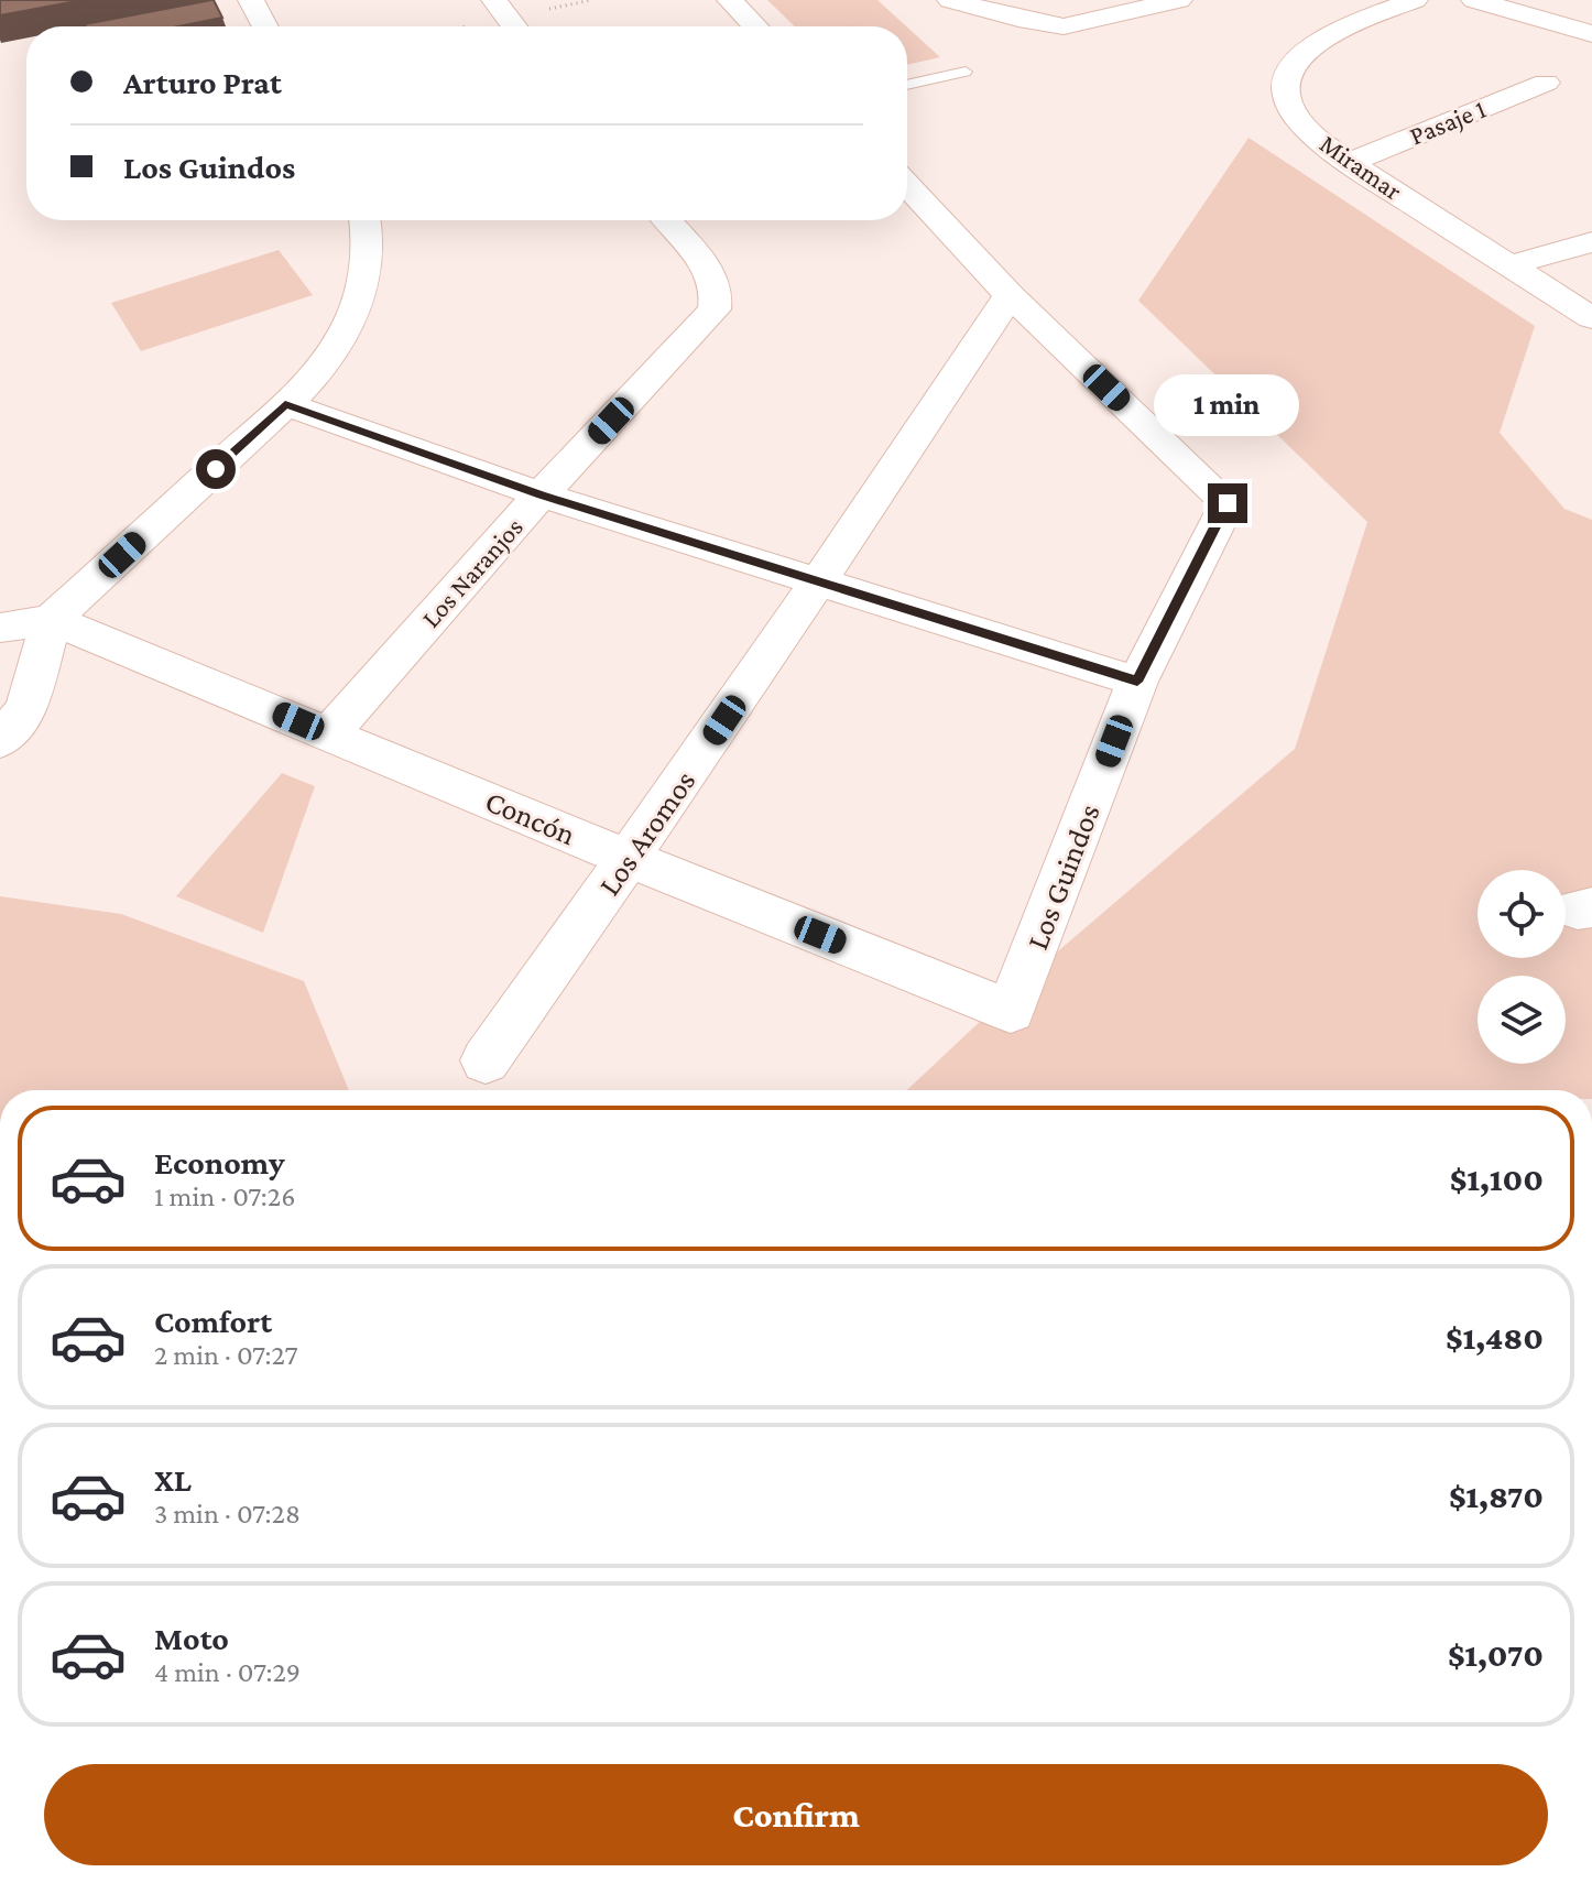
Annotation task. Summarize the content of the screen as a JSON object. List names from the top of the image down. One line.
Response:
{"streets":{"street":["Pasaje 1","Miramar","Los Naranjos","Concón","Los Aromos","Los Guindos"]},"crossings":[["Pasaje 1","Miramar"],["Los Naranjos","Concón"],["Concón","Los Aromos"],["Concón","Los Guindos"],["Los Aromos","Los Guindos"]],"page":{"banner":["Arturo Prat","Los Guindos"],"bubble":"1 min","list":[{"name":"Economy","note":"1 min · 07:26","value":"$1,100"},{"name":"Comfort","note":"2 min · 07:27","value":"$1,480"},{"name":"XL","note":"3 min · 07:28","value":"$1,870"},{"name":"Moto","note":"4 min · 07:29","value":"$1,070"}],"buttons":"Confirm"}}
